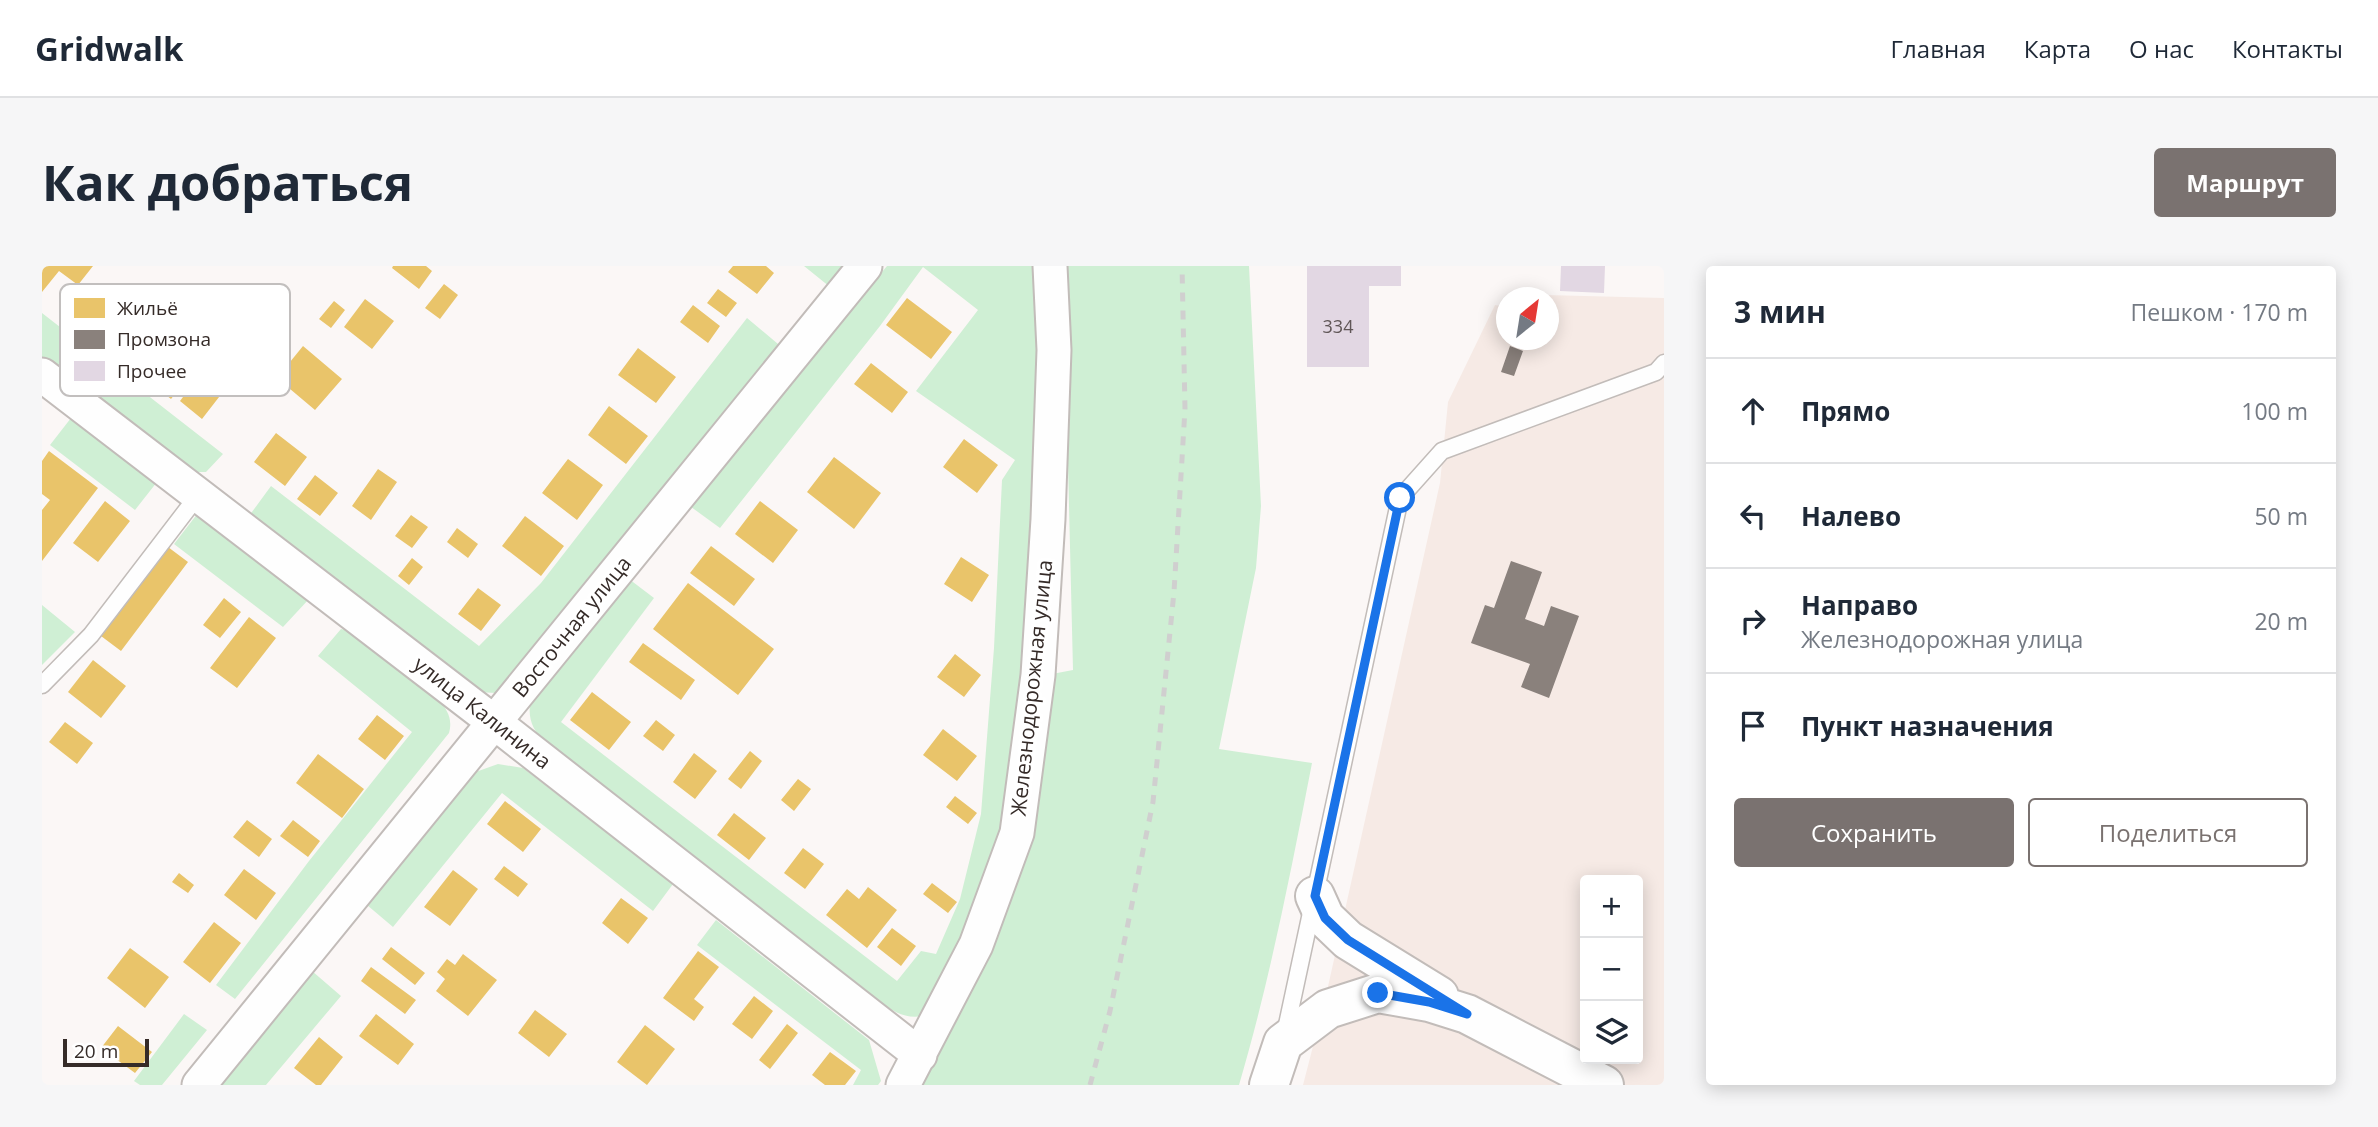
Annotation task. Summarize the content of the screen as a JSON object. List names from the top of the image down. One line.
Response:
{"streets":{"street":["Восточная улица","Железнодорожная улица","улица Калинина"]},"crossings":[["Восточная улица","улица Калинина"],["Железнодорожная улица","улица Калинина"]],"house_numbers":["334"],"legend":["Жильё","Промзона","Прочее"],"scale_bar":"20 m","north":"top right","page":{"header":"Gridwalk","nav":["Главная","Карта","О нас","Контакты"],"buttons":["Маршрут",["Сохранить","Поделиться"]],"title":"Как добраться","heading":["3 мин","Пешком · 170 m"],"list":[["Прямо","100 m"],["Налево","50 m"],["Направо","Железнодорожная улица","20 m"],"Пункт назначения"],"map_buttons":["+","−"],"scale":"20 m"}}
